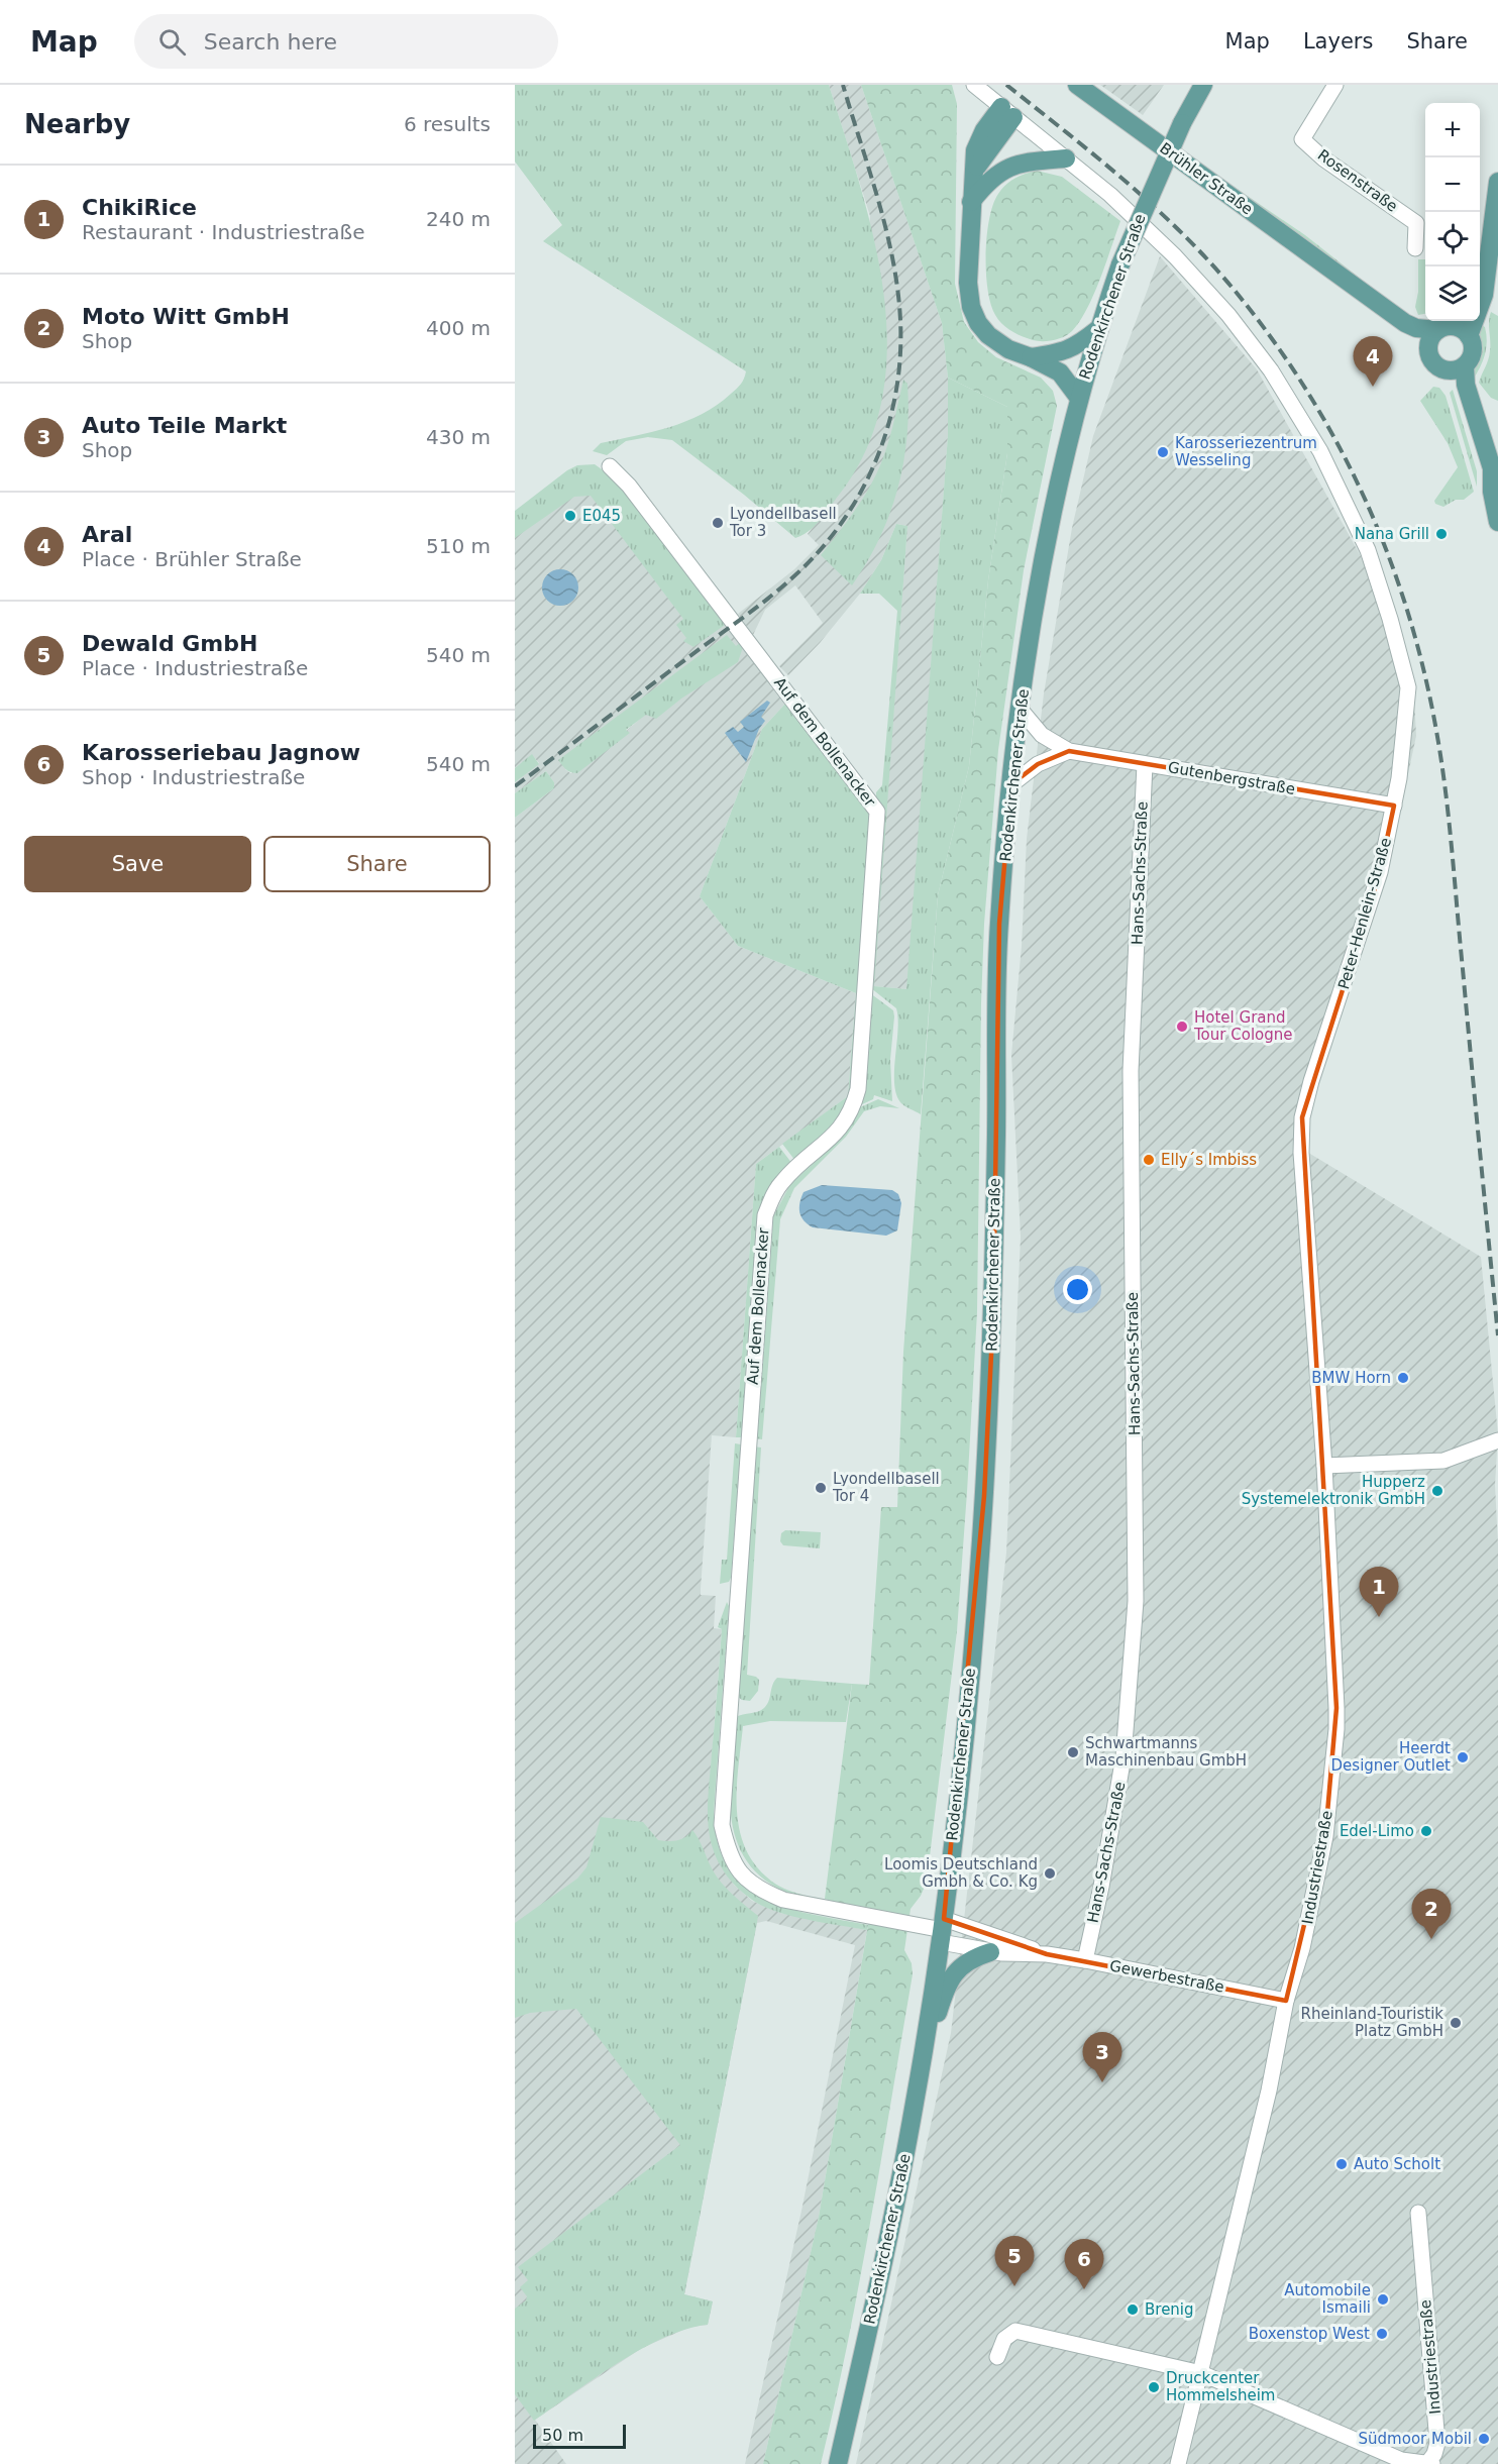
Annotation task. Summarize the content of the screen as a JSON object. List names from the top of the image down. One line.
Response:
{"streets":{"main road":["Brühler Straße","Rodenkirchener Straße"],"street":["Rosenstraße","Auf dem Bollenacker","Gutenbergstraße","Hans-Sachs-Straße","Peter-Henlein-Straße","Industriestraße","Gewerbestraße"]},"crossings":[["Rodenkirchener Straße","Auf dem Bollenacker"],["Rodenkirchener Straße","Gewerbestraße"],["Auf dem Bollenacker","Gewerbestraße"],["Gutenbergstraße","Hans-Sachs-Straße"],["Gutenbergstraße","Peter-Henlein-Straße"],["Hans-Sachs-Straße","Gewerbestraße"],["Peter-Henlein-Straße","Industriestraße"],["Industriestraße","Gewerbestraße"]],"places":["Karosseriezentrum Wesseling","E045","Lyondellbasell Tor 3","Nana Grill","Hotel Grand Tour Cologne","Elly´s Imbiss","BMW Horn","Lyondellbasell Tor 4","Hupperz Systemelektronik GmbH","Schwartmanns Maschinenbau GmbH","Heerdt Designer Outlet","Edel-Limo","Loomis Deutschland Gmbh & Co. Kg","Rheinland-Touristik Platz GmbH","Auto Scholt","Automobile Ismaili","Brenig","Boxenstop West","Druckcenter Hommelsheim","Südmoor Mobil"],"scale_bar":"50 m","page":{"header":"Map","search":"Search here","nav":["Map","Layers","Share"],"heading":["Nearby","6 results"],"map_buttons":["+","−"],"list":[{"mark":"1","name":"ChikiRice","note":"Restaurant · Industriestraße","value":"240 m"},{"mark":"2","name":"Moto Witt GmbH","note":"Shop","value":"400 m"},{"mark":"3","name":"Auto Teile Markt","note":"Shop","value":"430 m"},{"mark":"4","name":"Aral","note":"Place · Brühler Straße","value":"510 m"},{"mark":"5","name":"Dewald GmbH","note":"Place · Industriestraße","value":"540 m"},{"mark":"6","name":"Karosseriebau Jagnow","note":"Shop · Industriestraße","value":"540 m"}],"pins":["4","1","2","3","5","6"],"buttons":["Save","Share"],"scale":"50 m"}}
